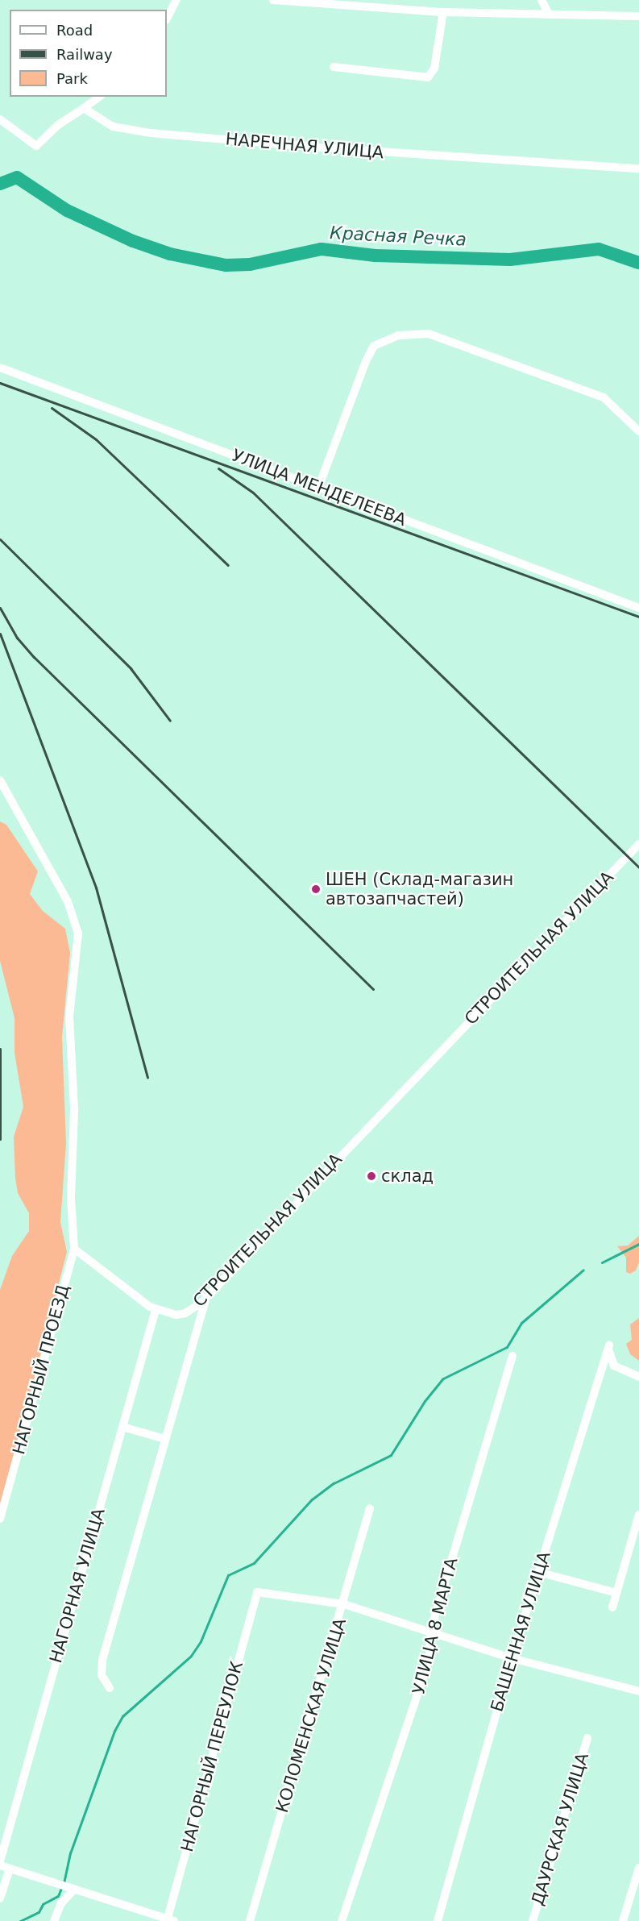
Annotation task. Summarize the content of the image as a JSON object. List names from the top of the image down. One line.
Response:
{"streets":{"street":["НАРЕЧНАЯ УЛИЦА","УЛИЦА МЕНДЕЛЕЕВА","СТРОИТЕЛЬНАЯ УЛИЦА","НАГОРНЫЙ ПРОЕЗД","НАГОРНАЯ УЛИЦА","УЛИЦА 8 МАРТА","БАШЕННАЯ УЛИЦА","КОЛОМЕНСКАЯ УЛИЦА","НАГОРНЫЙ ПЕРЕУЛОК","ДАУРСКАЯ УЛИЦА"]},"crossings":[["СТРОИТЕЛЬНАЯ УЛИЦА","НАГОРНАЯ УЛИЦА"],["КОЛОМЕНСКАЯ УЛИЦА","НАГОРНЫЙ ПЕРЕУЛОК"]],"water":["Красная Речка"],"places":["ШЕН (Склад-магазин автозапчастей)","склад"],"legend":["Road","Railway","Park"]}
